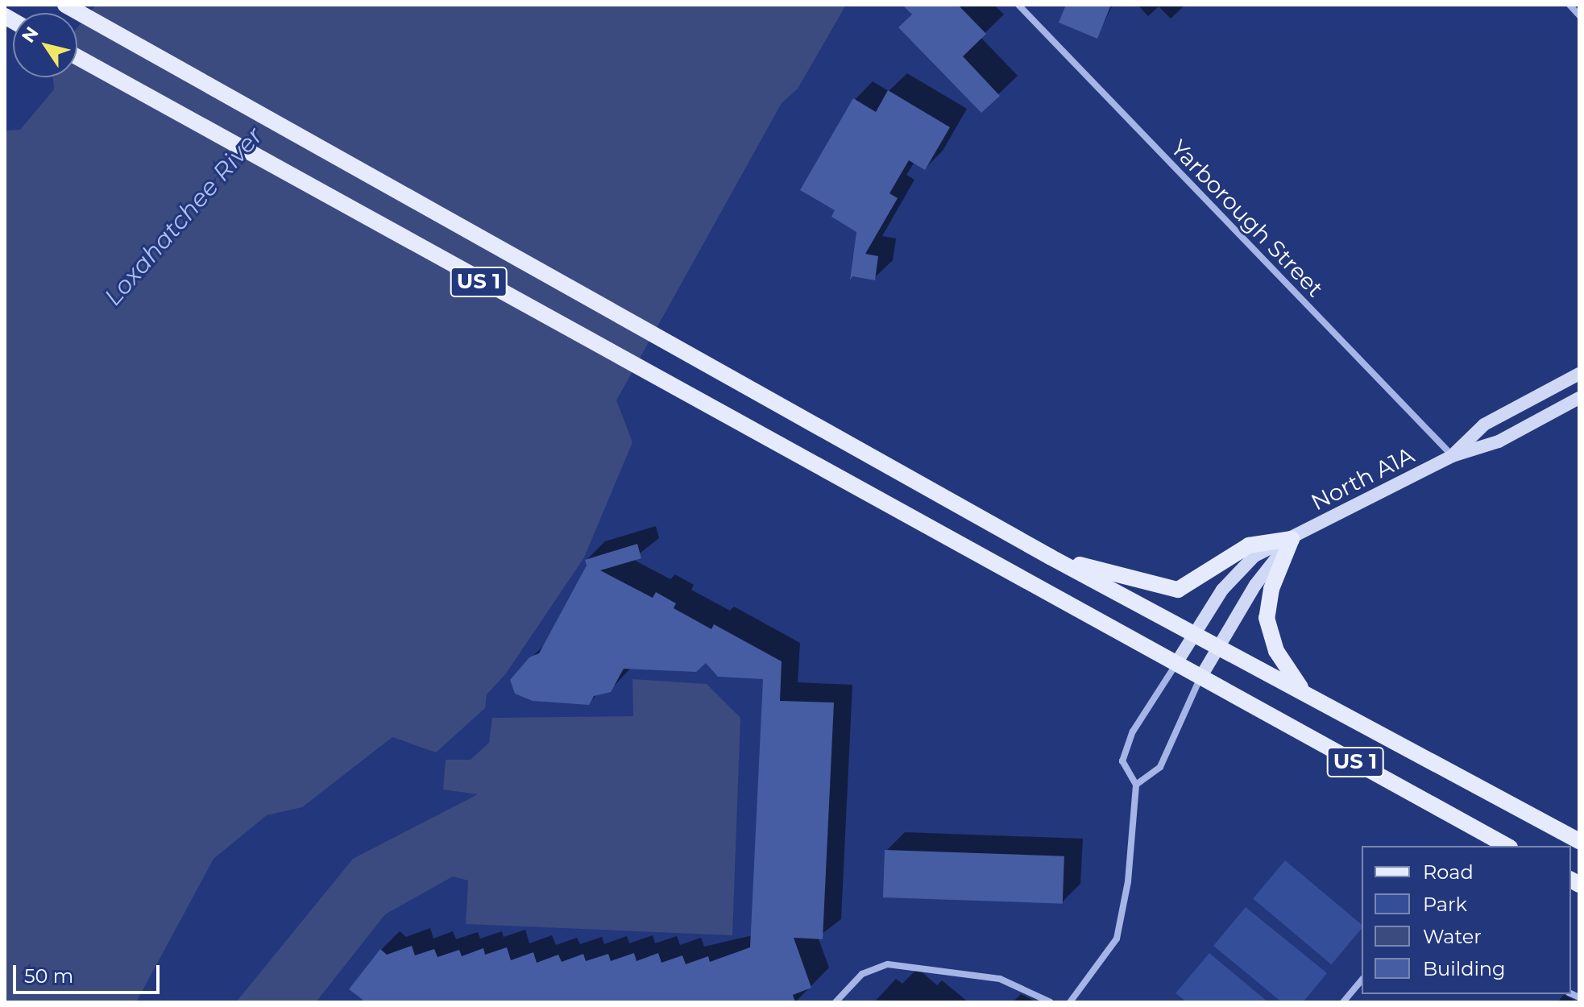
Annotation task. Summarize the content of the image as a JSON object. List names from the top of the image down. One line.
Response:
{"streets":{"main road":["US 1"],"street":["Yarborough Street","North A1A"]},"crossings":[["Yarborough Street","North A1A"],["US 1","North A1A"]],"water":["Loxahatchee River"],"legend":["Road","Park","Water","Building"],"scale_bar":"50 m","north":"top left"}
